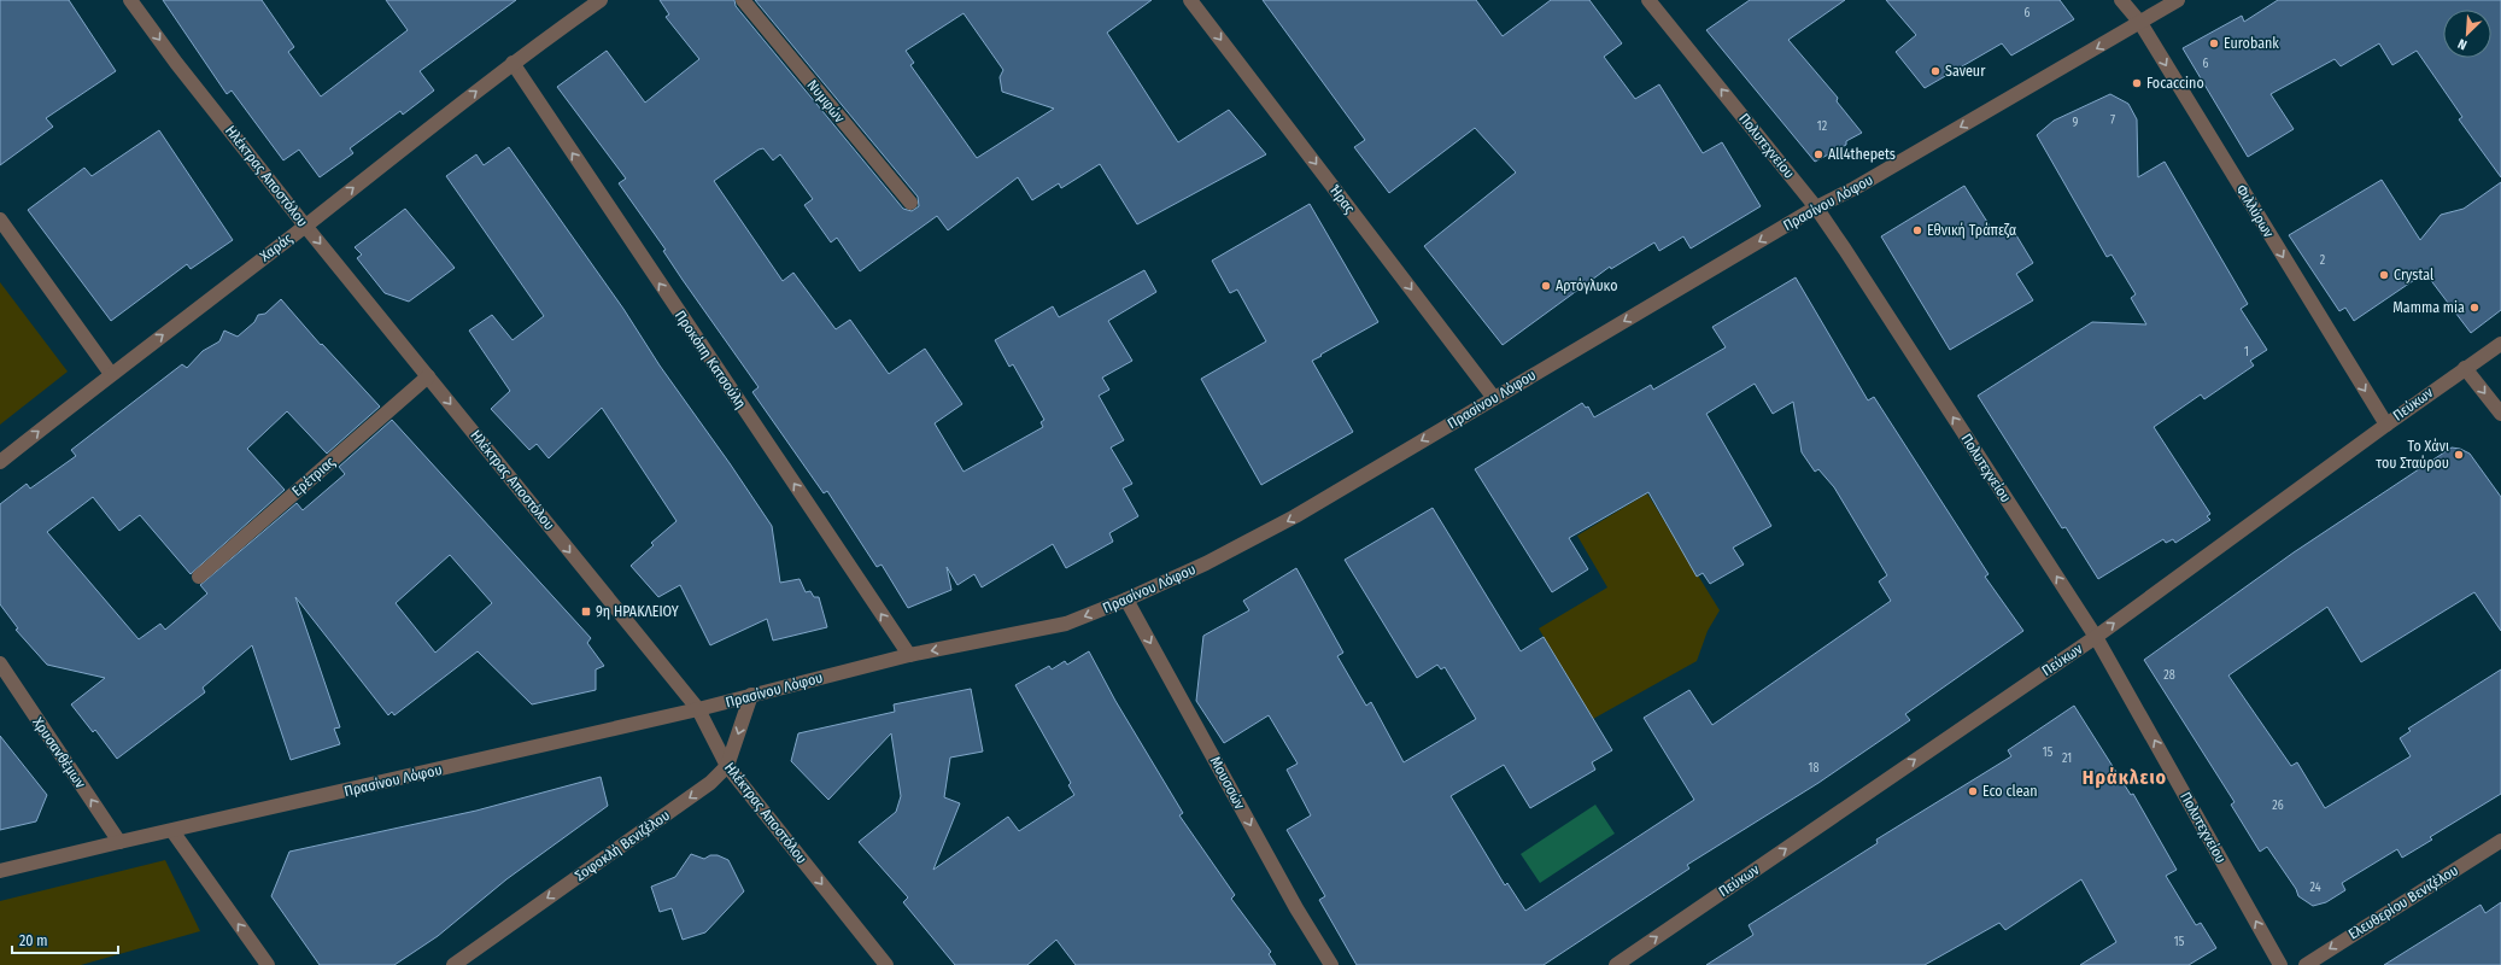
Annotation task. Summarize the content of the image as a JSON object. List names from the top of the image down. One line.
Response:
{"streets":{"street":["Νυμφών","Πολυτεχνείου","Ηλέκτρας Αποστόλου","Ήρας","Πρασίνου Λόφου","Φιλλύρων","Χαράς","Προκόπη Κατσούλη","Πεύκων","Ερέτριας","Χρυσανθέμων","Μουσσών","Σοφοκλή Βενιζέλου","Ελευθερίου Βενιζέλου"]},"crossings":[["Πολυτεχνείου","Πρασίνου Λόφου"],["Πολυτεχνείου","Πεύκων"],["Ηλέκτρας Αποστόλου","Πρασίνου Λόφου"],["Ηλέκτρας Αποστόλου","Χαράς"],["Ηλέκτρας Αποστόλου","Ερέτριας"],["Ηλέκτρας Αποστόλου","Σοφοκλή Βενιζέλου"],["Ήρας","Πρασίνου Λόφου"],["Πρασίνου Λόφου","Φιλλύρων"],["Πρασίνου Λόφου","Προκόπη Κατσούλη"],["Πρασίνου Λόφου","Χρυσανθέμων"],["Πρασίνου Λόφου","Μουσσών"],["Πρασίνου Λόφου","Σοφοκλή Βενιζέλου"],["Φιλλύρων","Πεύκων"],["Χαράς","Προκόπη Κατσούλη"]],"one_way":["Πολυτεχνείου","Ηλέκτρας Αποστόλου","Ήρας","Πρασίνου Λόφου","Φιλλύρων","Χαράς","Προκόπη Κατσούλη","Πεύκων","Χρυσανθέμων","Μουσσών","Σοφοκλή Βενιζέλου","Ελευθερίου Βενιζέλου"],"districts":["Ηράκλειο"],"places":{"other":["Eurobank","Saveur","Focaccino","All4thepets","Εθνική Τράπεζα","Crystal","Αρτόγλυκο","Mamma mia","Το Χάνι του Σταύρου","Eco clean"],"transit":["9η ΗΡΑΚΛΕΙΟΥ"]},"house_numbers":["6","6","7","9","12","2","1","28","15","21","18","26","24","15"],"scale_bar":"20 m","north":"bottom left"}
